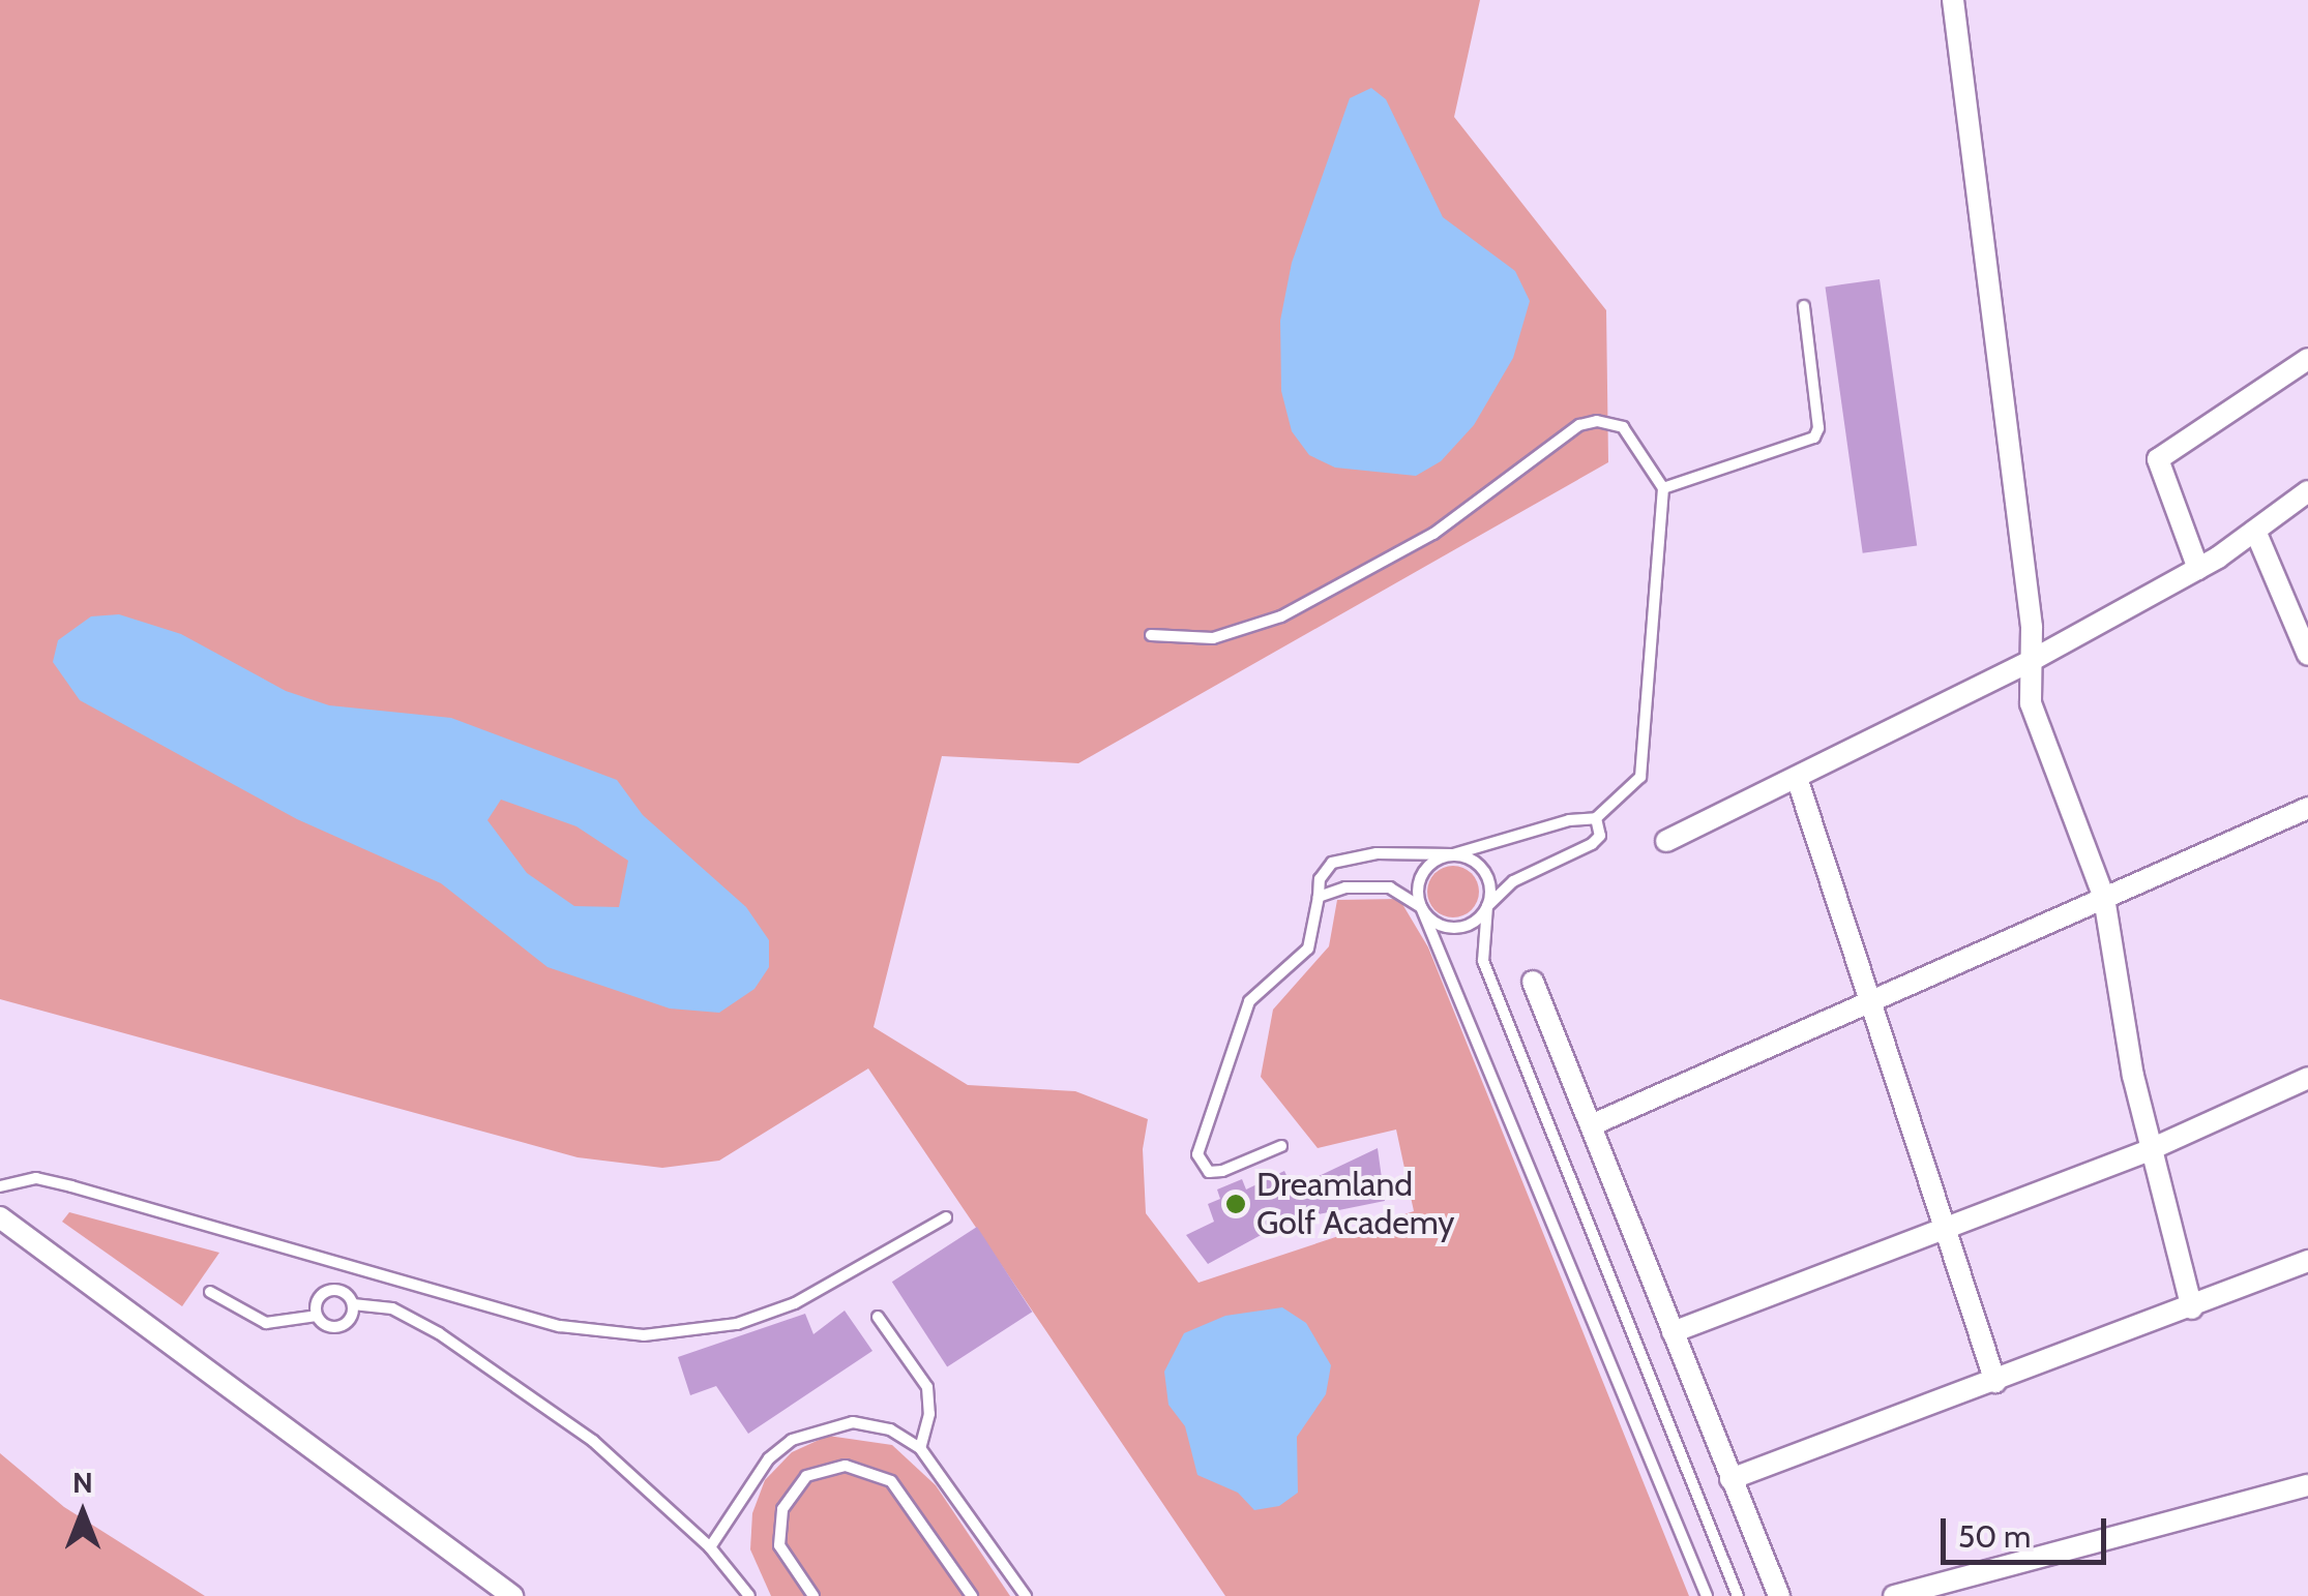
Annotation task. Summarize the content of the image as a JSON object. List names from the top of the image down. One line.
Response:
{"places":["Dreamland Golf Academy"],"scale_bar":"50 m","north":"top"}
